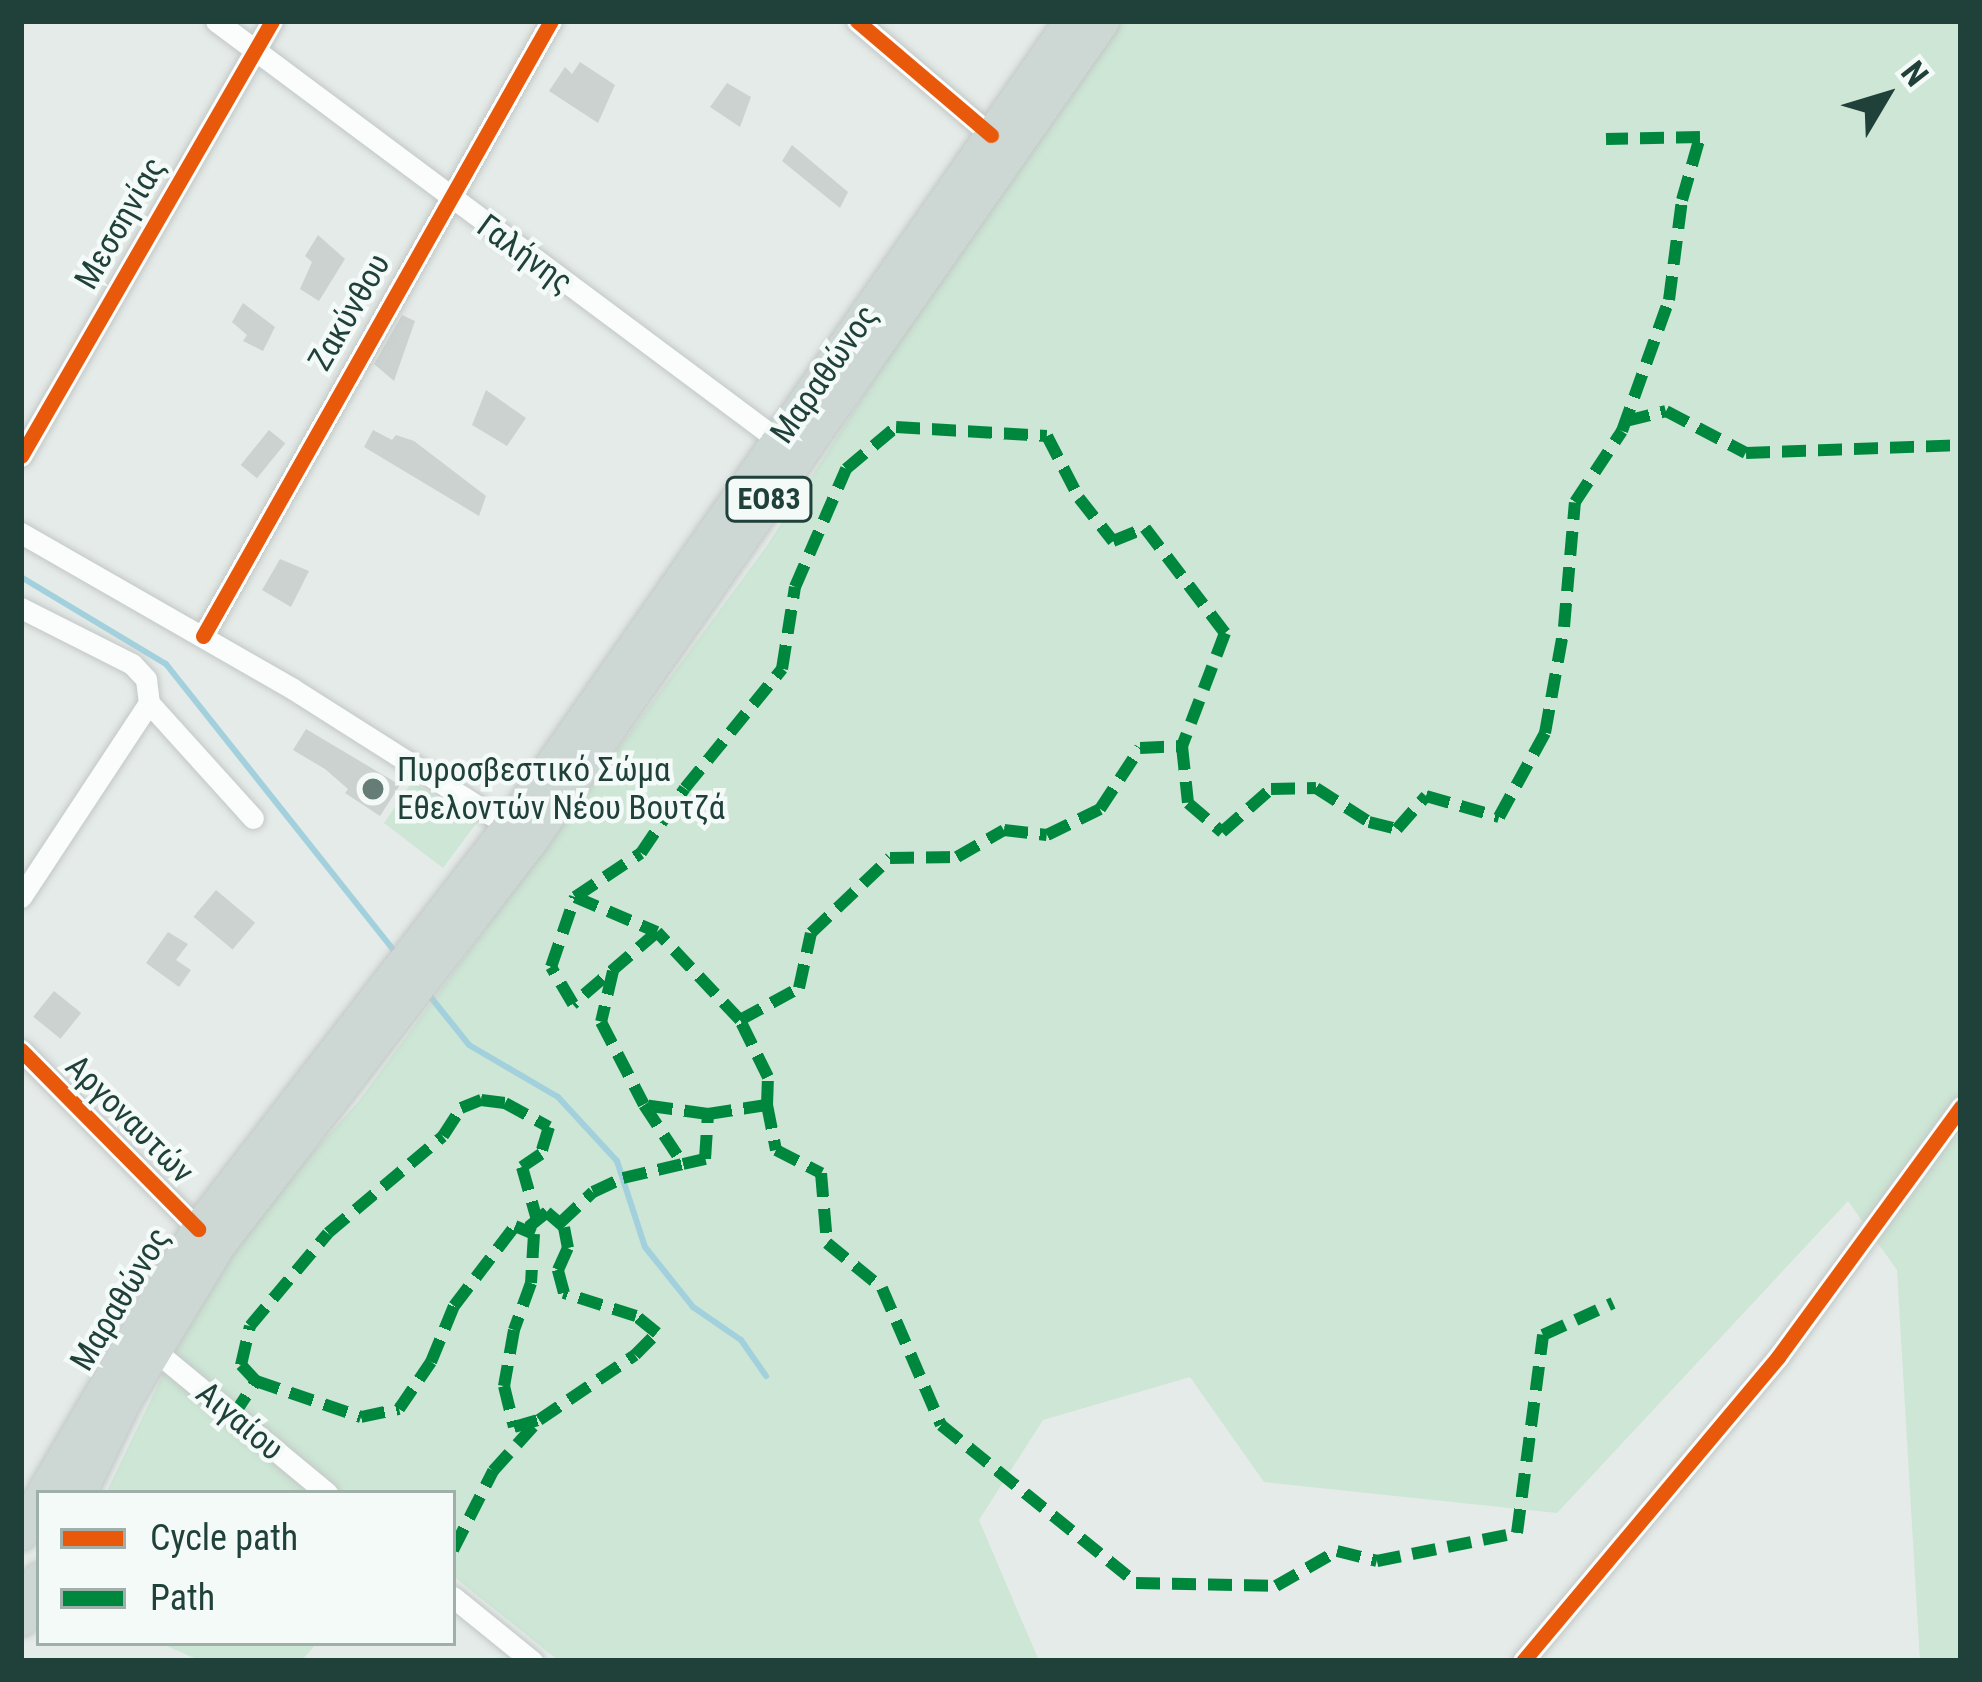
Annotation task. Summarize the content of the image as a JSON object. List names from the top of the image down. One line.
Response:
{"streets":{"main road":["Μαραθώνος","ΕΟ83"],"street":["Μεσσηνίας","Γαλήνης","Ζακύνθου","Αργοναυτών","Αιγαίου"]},"crossings":[["Μεσσηνίας","Γαλήνης"],["Γαλήνης","Ζακύνθου"],["Γαλήνης","Μαραθώνος"],["Μαραθώνος","Αργοναυτών"],["Μαραθώνος","Αιγαίου"]],"places":["Πυροσβεστικό Σώμα Εθελοντών Νέου Βουτζά"],"legend":["Cycle path","Path"],"north":"top right"}
